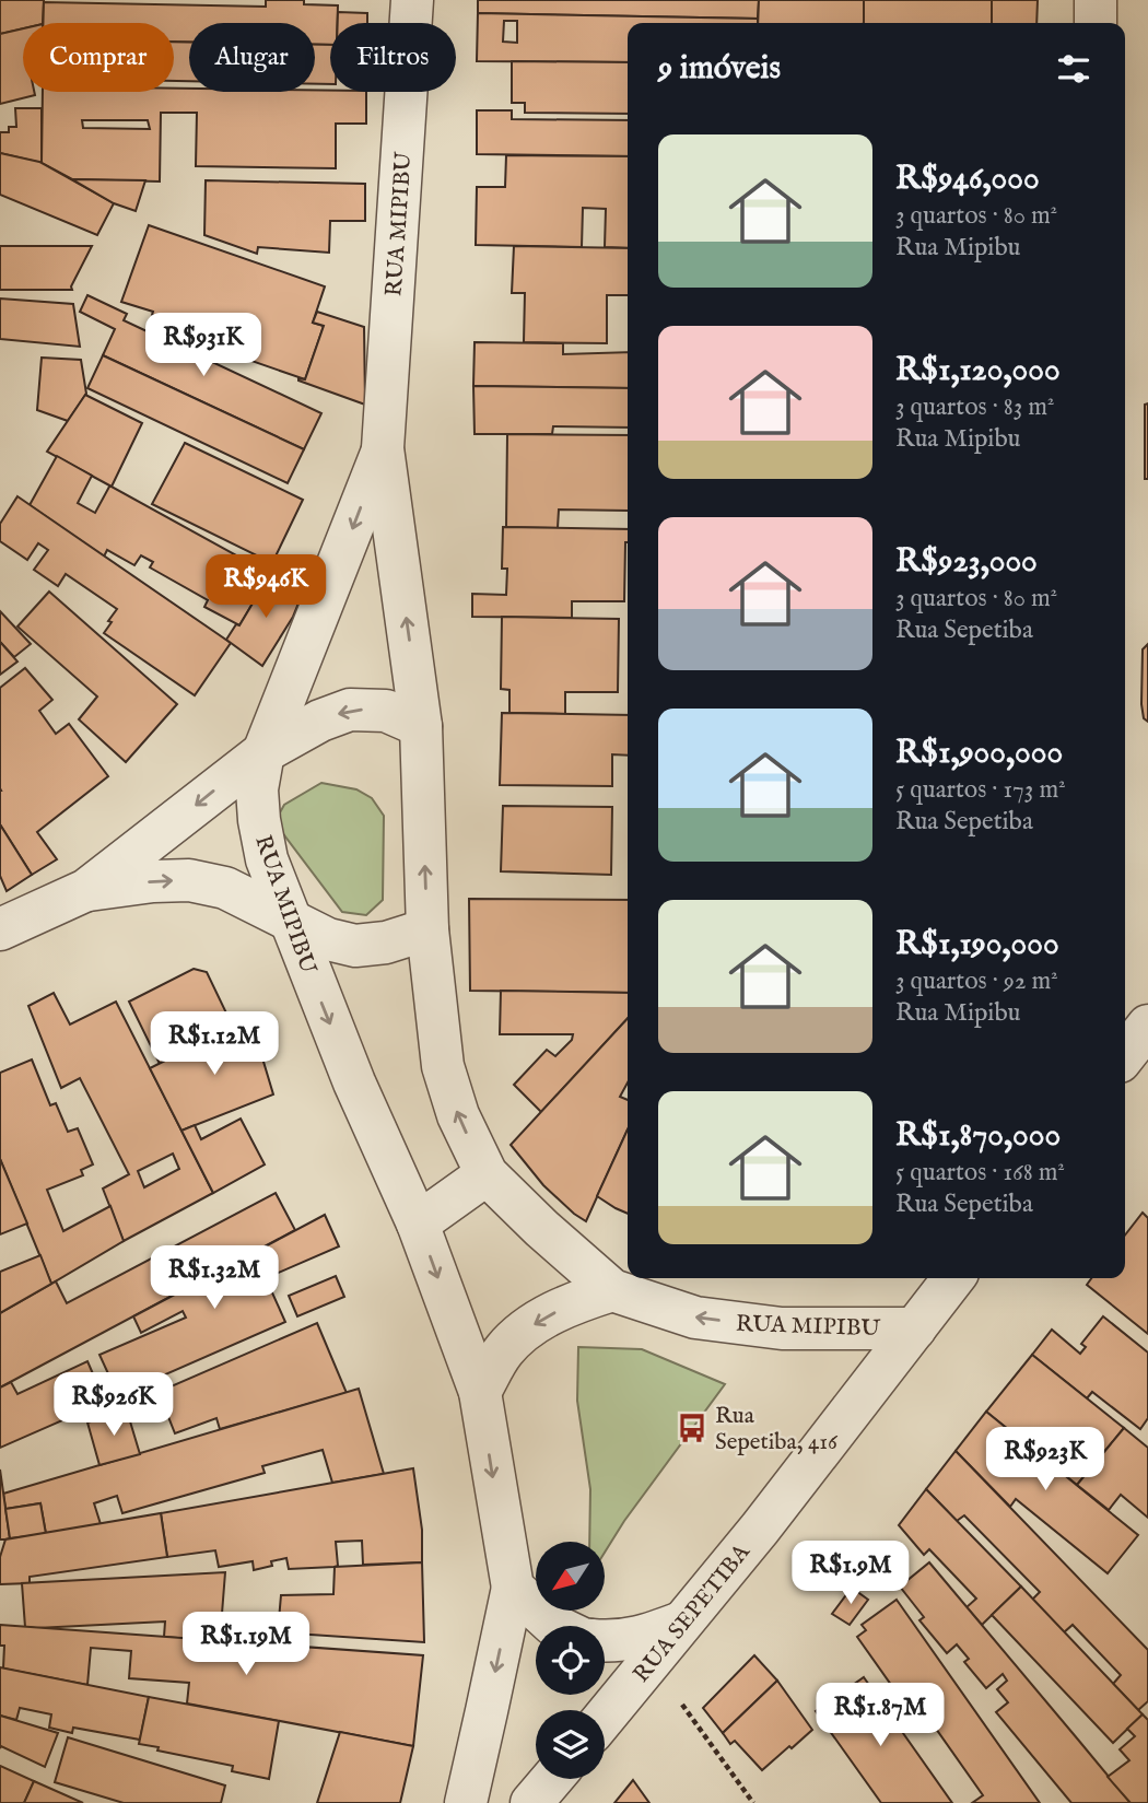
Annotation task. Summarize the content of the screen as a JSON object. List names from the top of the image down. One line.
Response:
{"streets":{"street":["RUA MIPIBU","RUA SEPETIBA"]},"crossings":[["RUA MIPIBU","RUA SEPETIBA"]],"places":{"bus stop":["Rua Sepetiba, 416"]},"north":"bottom left","page":{"chip":["Comprar","Alugar","Filtros"],"heading":"9 imóveis","list":[{"name":"R$946,000","note":"3 quartos · 80 m² · Rua Mipibu"},{"name":"R$1,120,000","note":"3 quartos · 83 m² · Rua Mipibu"},{"name":"R$923,000","note":"3 quartos · 80 m² · Rua Sepetiba"},{"name":"R$1,900,000","note":"5 quartos · 173 m² · Rua Sepetiba"},{"name":"R$1,190,000","note":"3 quartos · 92 m² · Rua Mipibu"},{"name":"R$1,870,000","note":"5 quartos · 168 m² · Rua Sepetiba"}],"price":["R$931K","R$946K","R$1.12M","R$1.32M","R$926K","R$923K","R$1.9M","R$1.19M","R$1.87M"]}}
